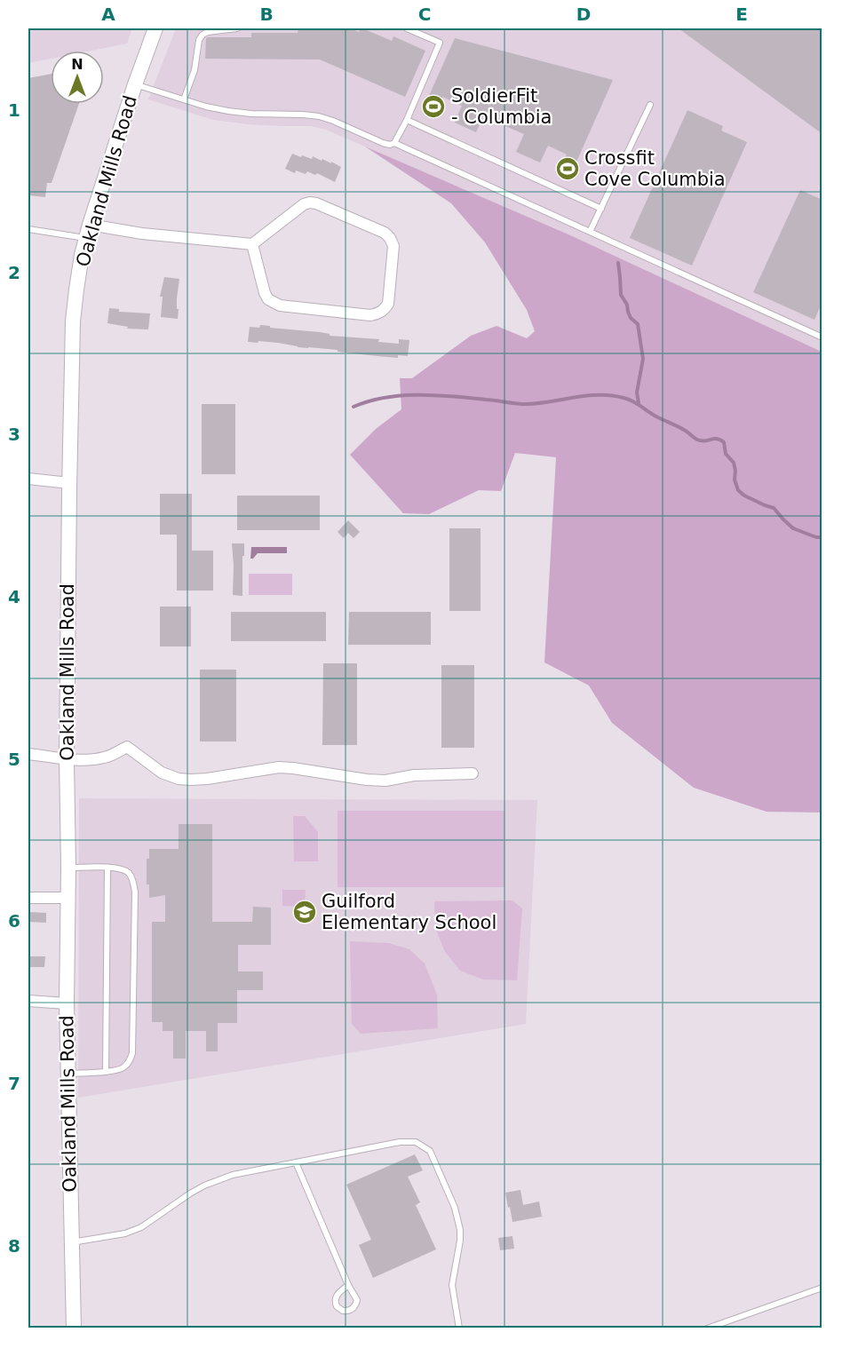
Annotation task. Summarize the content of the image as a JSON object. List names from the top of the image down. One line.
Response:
{"streets":{"street":["Oakland Mills Road"]},"places":{"sports":["SoldierFit - Columbia","Crossfit Cove Columbia"],"school or university":["Guilford Elementary School"]},"north":"top","grid":{"columns":["A","B","C","D","E"],"rows":["1","2","3","4","5","6","7","8"]}}
